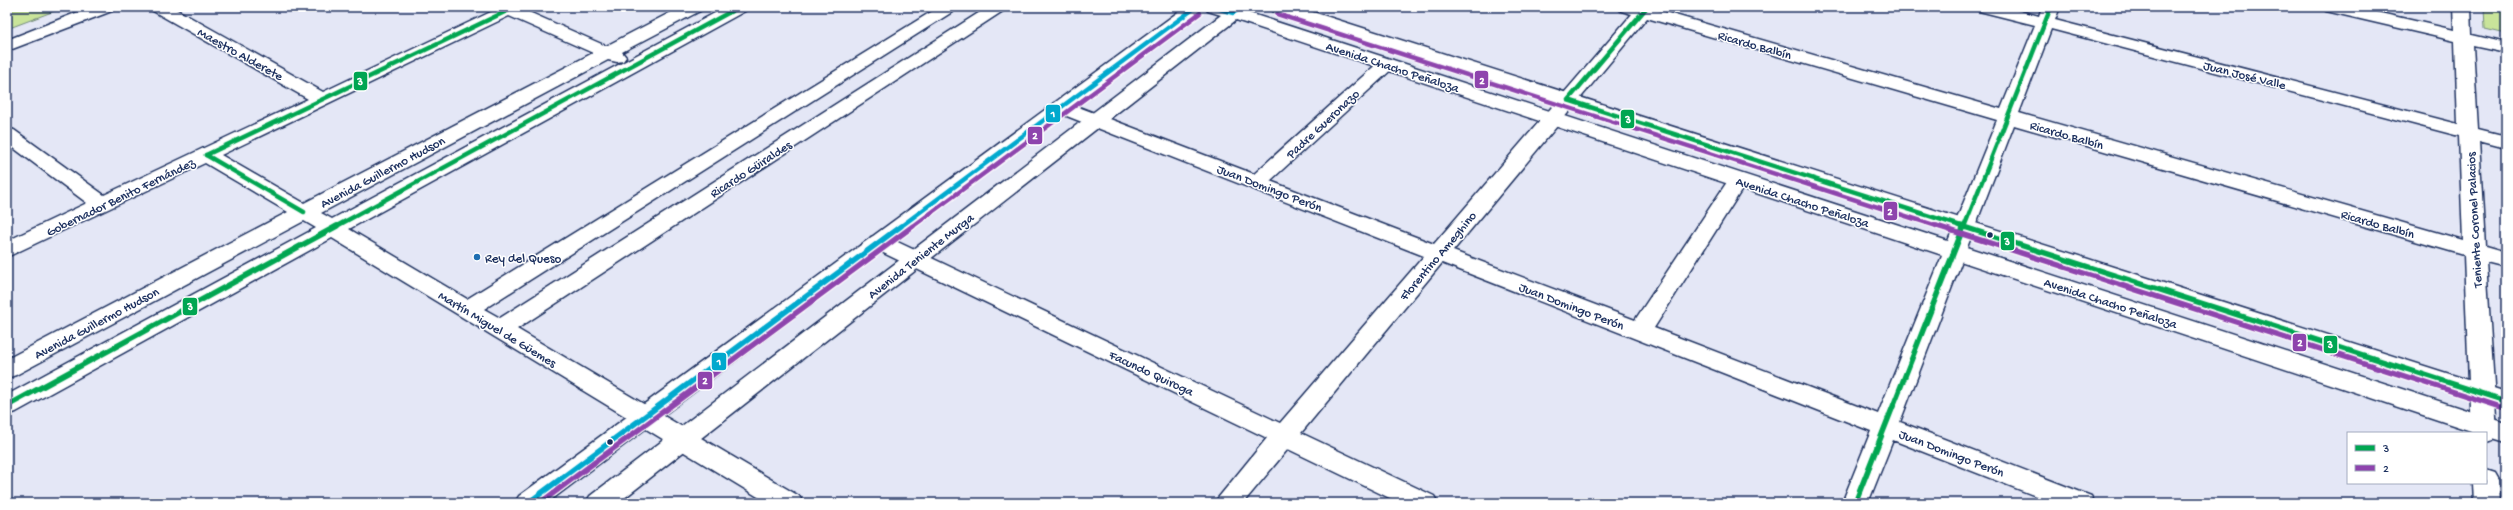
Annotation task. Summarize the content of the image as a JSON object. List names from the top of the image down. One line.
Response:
{"streets":{"street":["Ricardo Balbín","Maestro Alderete","Avenida Chacho Peñaloza","Juan José Valle","Padre Gueronazo","Ricardo Güiraldes","Avenida Guillermo Hudson","Juan Domingo Perón","Gobernador Benito Fernández","Teniente Coronel Palacios","Avenida Teniente Murga","Florentino Ameghino","Martín Miguel de Güemes","Facundo Quiroga"]},"crossings":[["Ricardo Balbín","Teniente Coronel Palacios"],["Ricardo Balbín","Florentino Ameghino"],["Maestro Alderete","Gobernador Benito Fernández"],["Avenida Chacho Peñaloza","Padre Gueronazo"],["Avenida Chacho Peñaloza","Teniente Coronel Palacios"],["Avenida Chacho Peñaloza","Avenida Teniente Murga"],["Avenida Chacho Peñaloza","Florentino Ameghino"],["Juan José Valle","Teniente Coronel Palacios"],["Padre Gueronazo","Juan Domingo Perón"],["Ricardo Güiraldes","Martín Miguel de Güemes"],["Avenida Guillermo Hudson","Martín Miguel de Güemes"],["Juan Domingo Perón","Avenida Teniente Murga"],["Juan Domingo Perón","Florentino Ameghino"],["Gobernador Benito Fernández","Martín Miguel de Güemes"],["Avenida Teniente Murga","Martín Miguel de Güemes"],["Avenida Teniente Murga","Facundo Quiroga"],["Florentino Ameghino","Facundo Quiroga"]],"places":["Rey del Queso"],"lines":["transit line 3","transit line 1","transit line 2"],"legend":["3","2"]}
